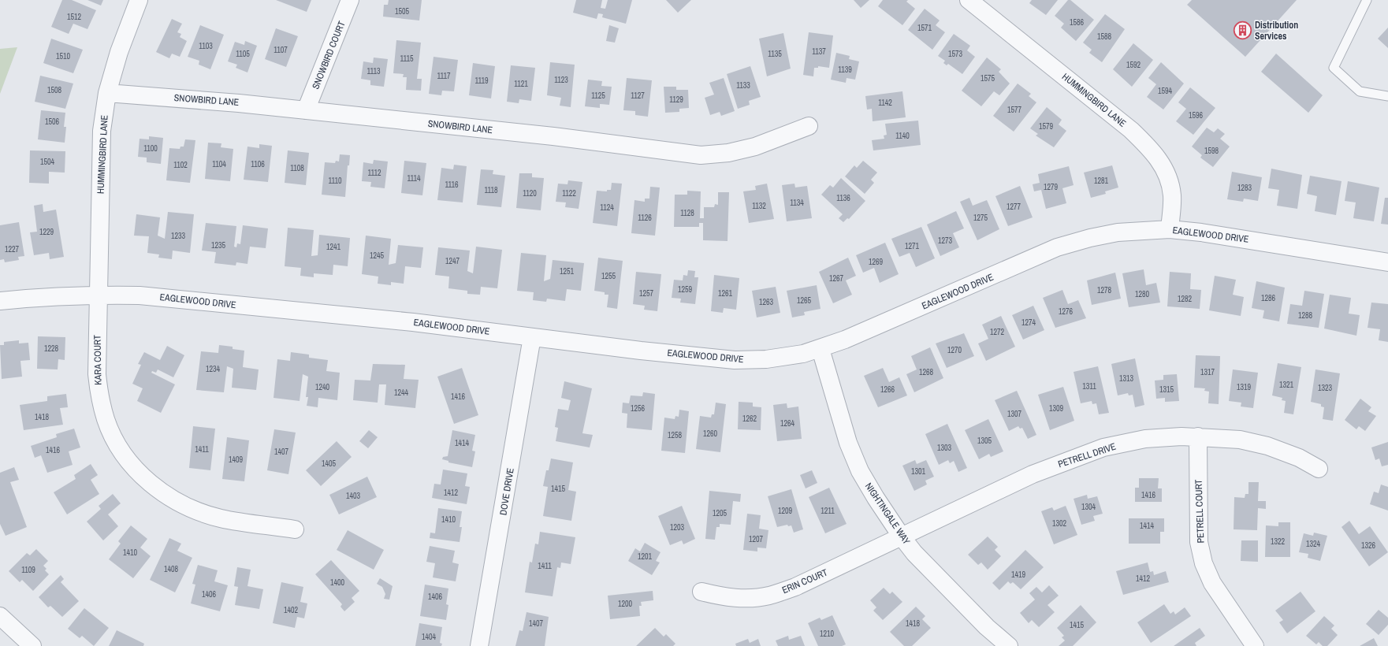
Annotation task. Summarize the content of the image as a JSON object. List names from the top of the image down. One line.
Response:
{"streets":{"street":["SNOWBIRD COURT","SNOWBIRD LANE","HUMMINGBIRD LANE","EAGLEWOOD DRIVE","KARA COURT","PETRELL DRIVE","DOVE DRIVE","PETRELL COURT","NIGHTINGALE WAY","ERIN COURT"]},"crossings":[["SNOWBIRD COURT","SNOWBIRD LANE"],["SNOWBIRD LANE","HUMMINGBIRD LANE"],["HUMMINGBIRD LANE","EAGLEWOOD DRIVE"],["HUMMINGBIRD LANE","KARA COURT"],["EAGLEWOOD DRIVE","KARA COURT"],["EAGLEWOOD DRIVE","DOVE DRIVE"],["EAGLEWOOD DRIVE","NIGHTINGALE WAY"],["PETRELL DRIVE","PETRELL COURT"],["PETRELL DRIVE","NIGHTINGALE WAY"],["PETRELL DRIVE","ERIN COURT"],["NIGHTINGALE WAY","ERIN COURT"]],"places":{"building":["Distribution Services"]},"house_numbers":["1505","1512","1586","1571","1588","1103","1107","1137","1105","1135","1573","1510","1115","1592","1139","1113","1117","1575","1123","1119","1121","1133","1508","1594","1125","1127","1129","1142","1577","1596","1506","1579","1140","1100","1598","1504","1104","1106","1102","1108","1112","1114","1110","1281","1116","1279","1283","1118","1120","1122","1136","1134","1132","1277","1124","1128","1126","1275","1229","1233","1273","1235","1271","1241","1227","1245","1247","1269","1251","1255","1267","1259","1278","1257","1261","1280","1286","1282","1265","1263","1276","1288","1274","1272","1228","1270","1234","1268","1317","1313","1321","1311","1240","1319","1323","1266","1315","1244","1416","1256","1309","1307","1418","1262","1264","1260","1258","1305","1414","1303","1411","1416","1407","1409","1405","1301","1415","1412","1416","1403","1304","1209","1211","1205","1410","1302","1414","1203","1207","1322","1324","1326","1410","1201","1411","1408","1109","1419","1412","1400","1406","1406","1200","1402","1407","1418","1415","1210","1404"]}
